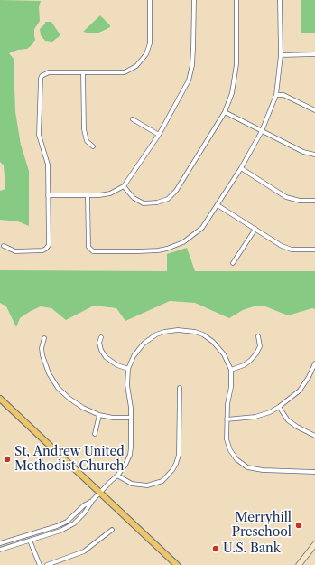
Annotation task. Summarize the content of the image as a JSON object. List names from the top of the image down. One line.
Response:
{"places":["St, Andrew United Methodist Church","Merryhill Preschool","U.S. Bank"]}
